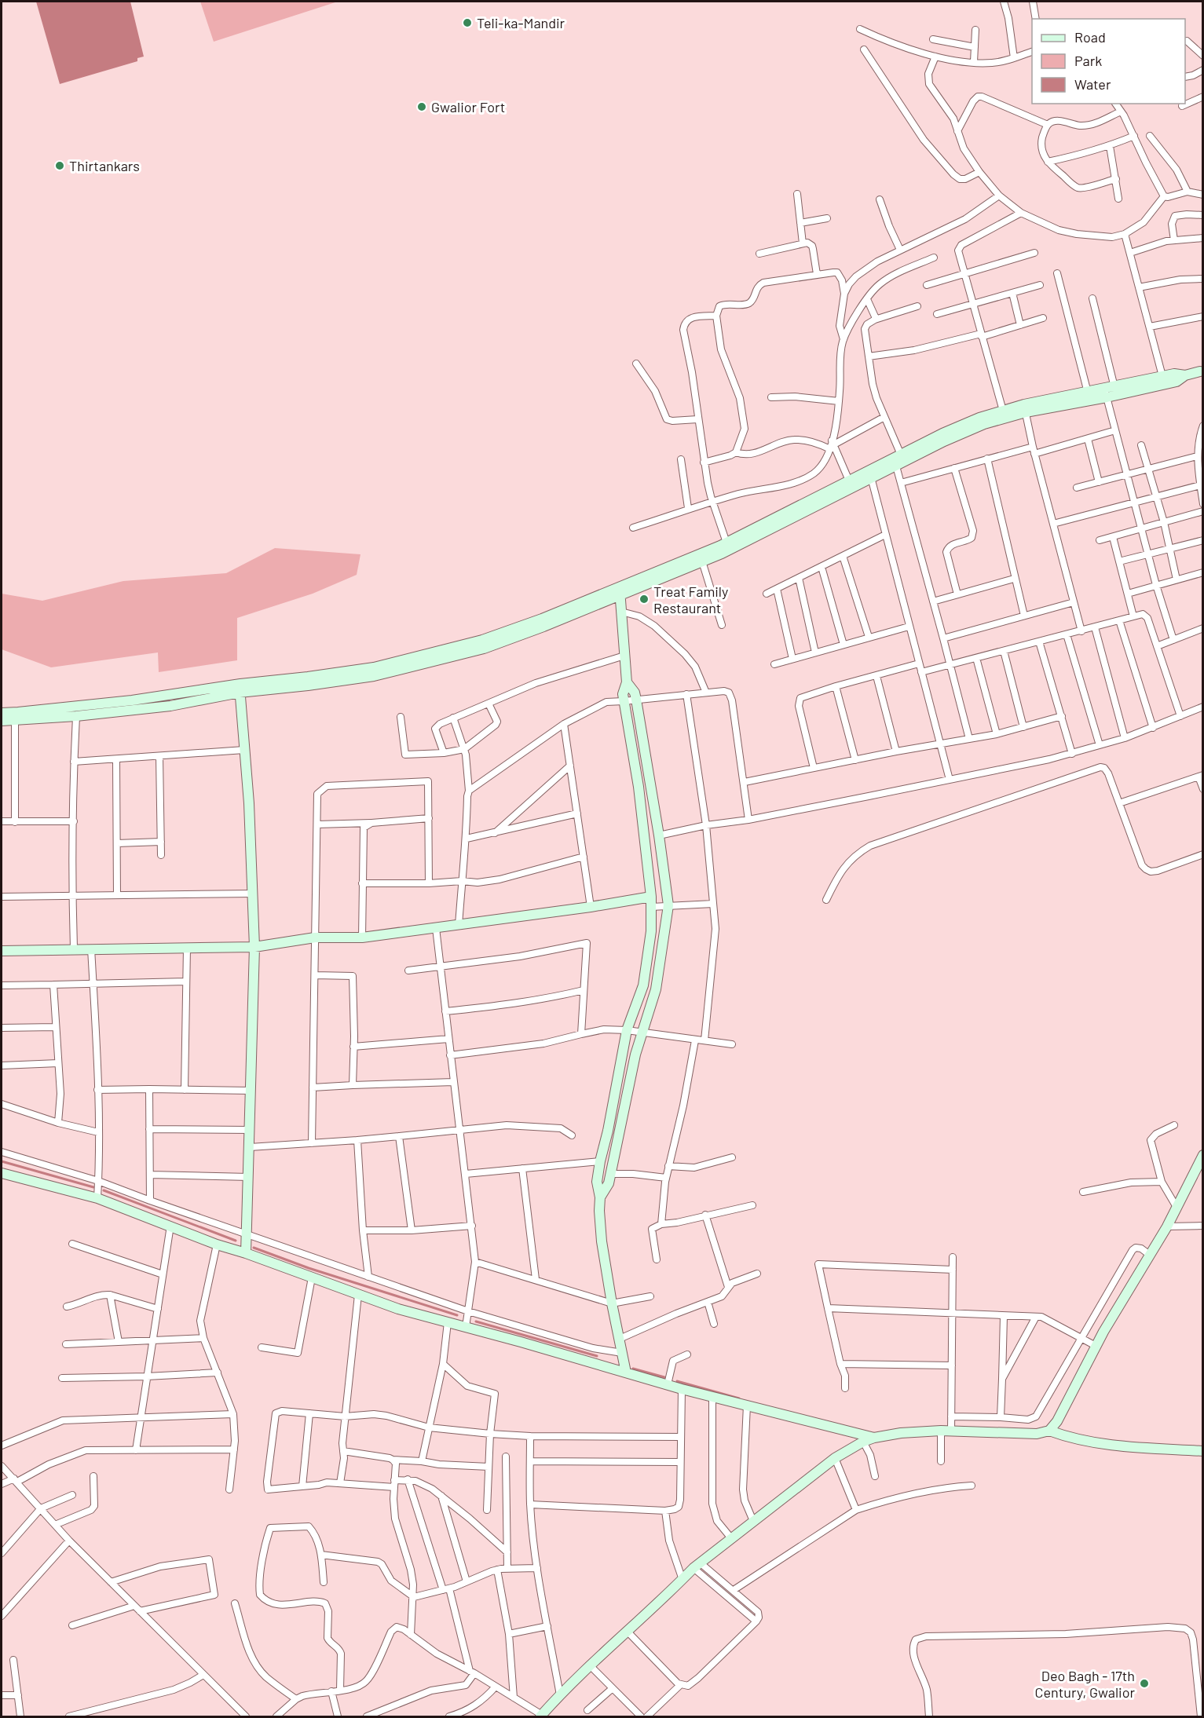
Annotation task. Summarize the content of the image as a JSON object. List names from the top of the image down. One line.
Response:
{"places":["Teli-ka-Mandir","Gwalior Fort","Thirtankars","Treat Family Restaurant","Deo Bagh - 17th Century, Gwalior"],"legend":["Road","Park","Water"]}
